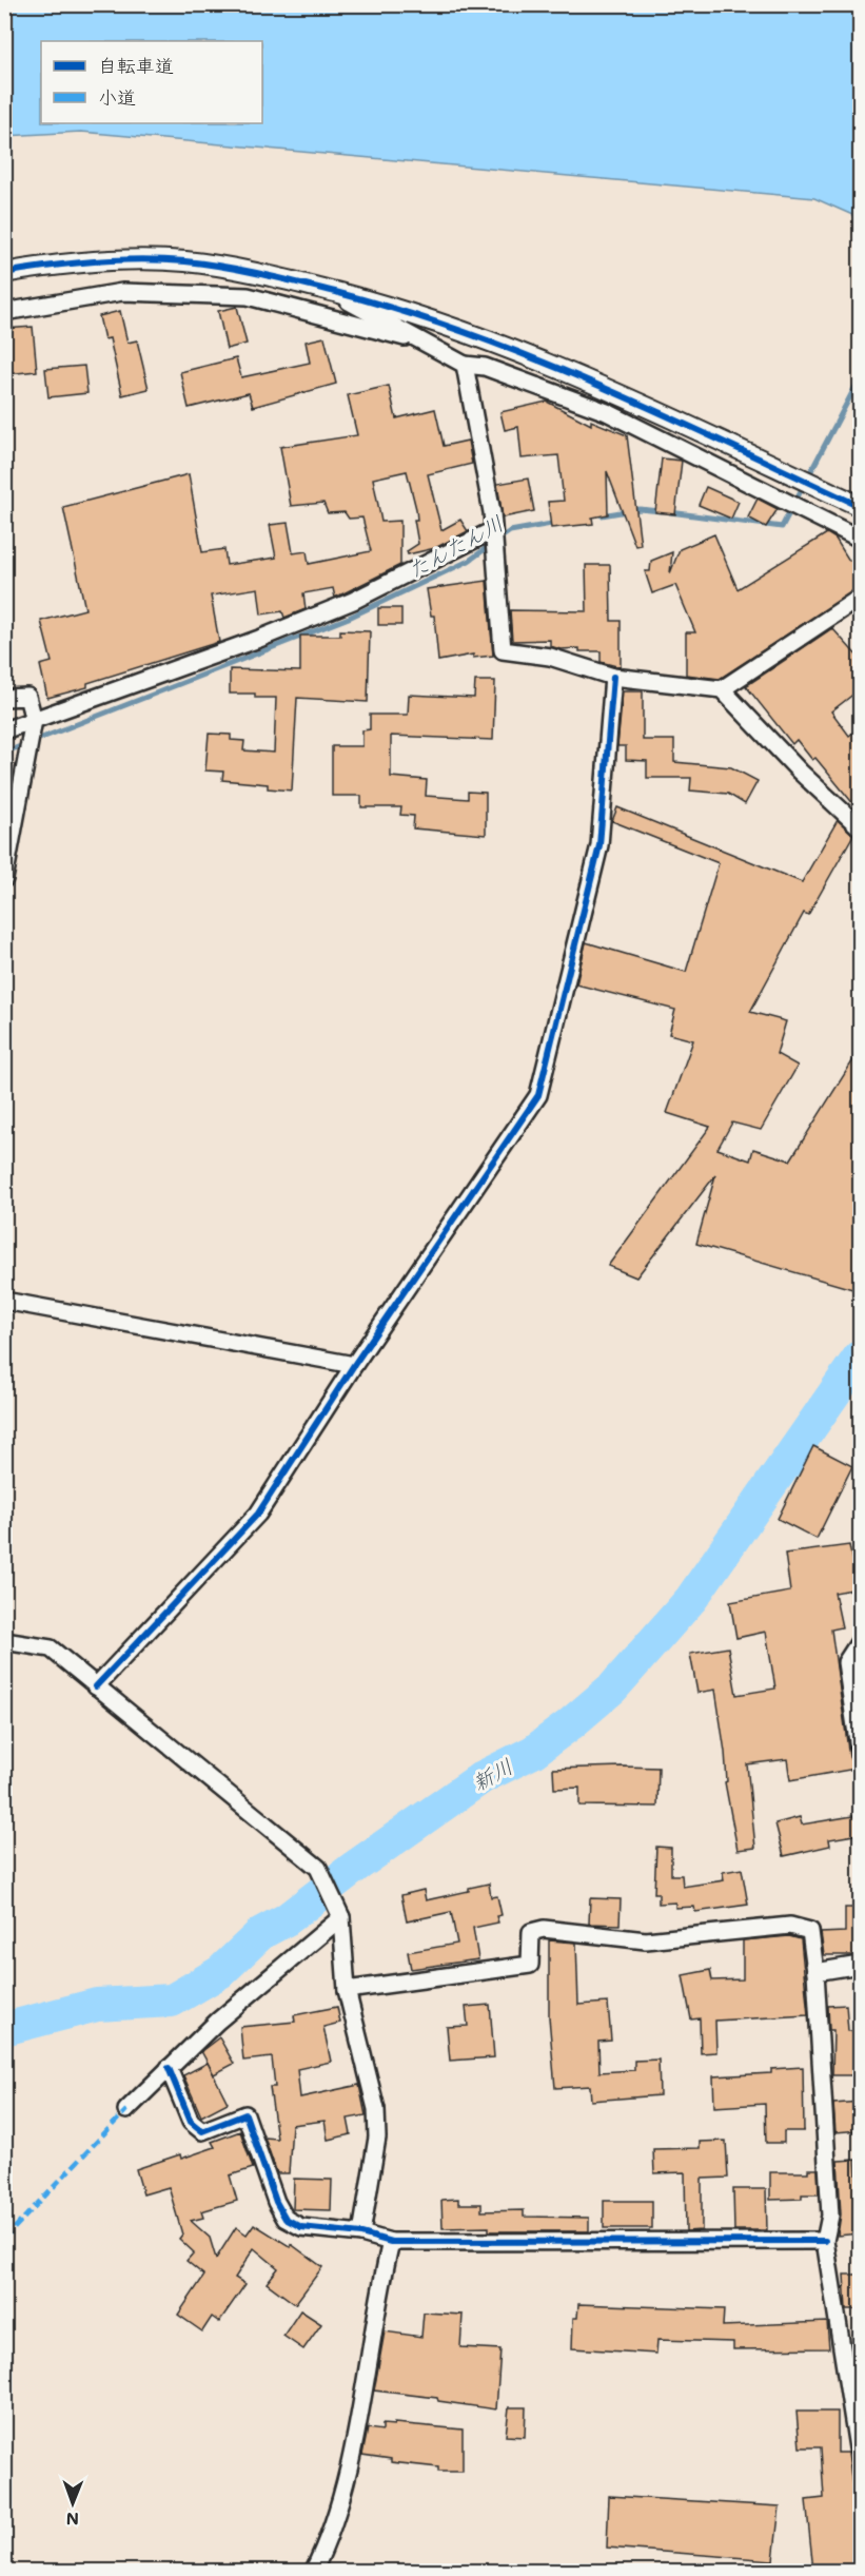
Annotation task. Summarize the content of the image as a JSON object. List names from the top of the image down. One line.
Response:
{"water":["たんたん川","新川"],"legend":["自転車道","小道"],"north":"bottom"}
